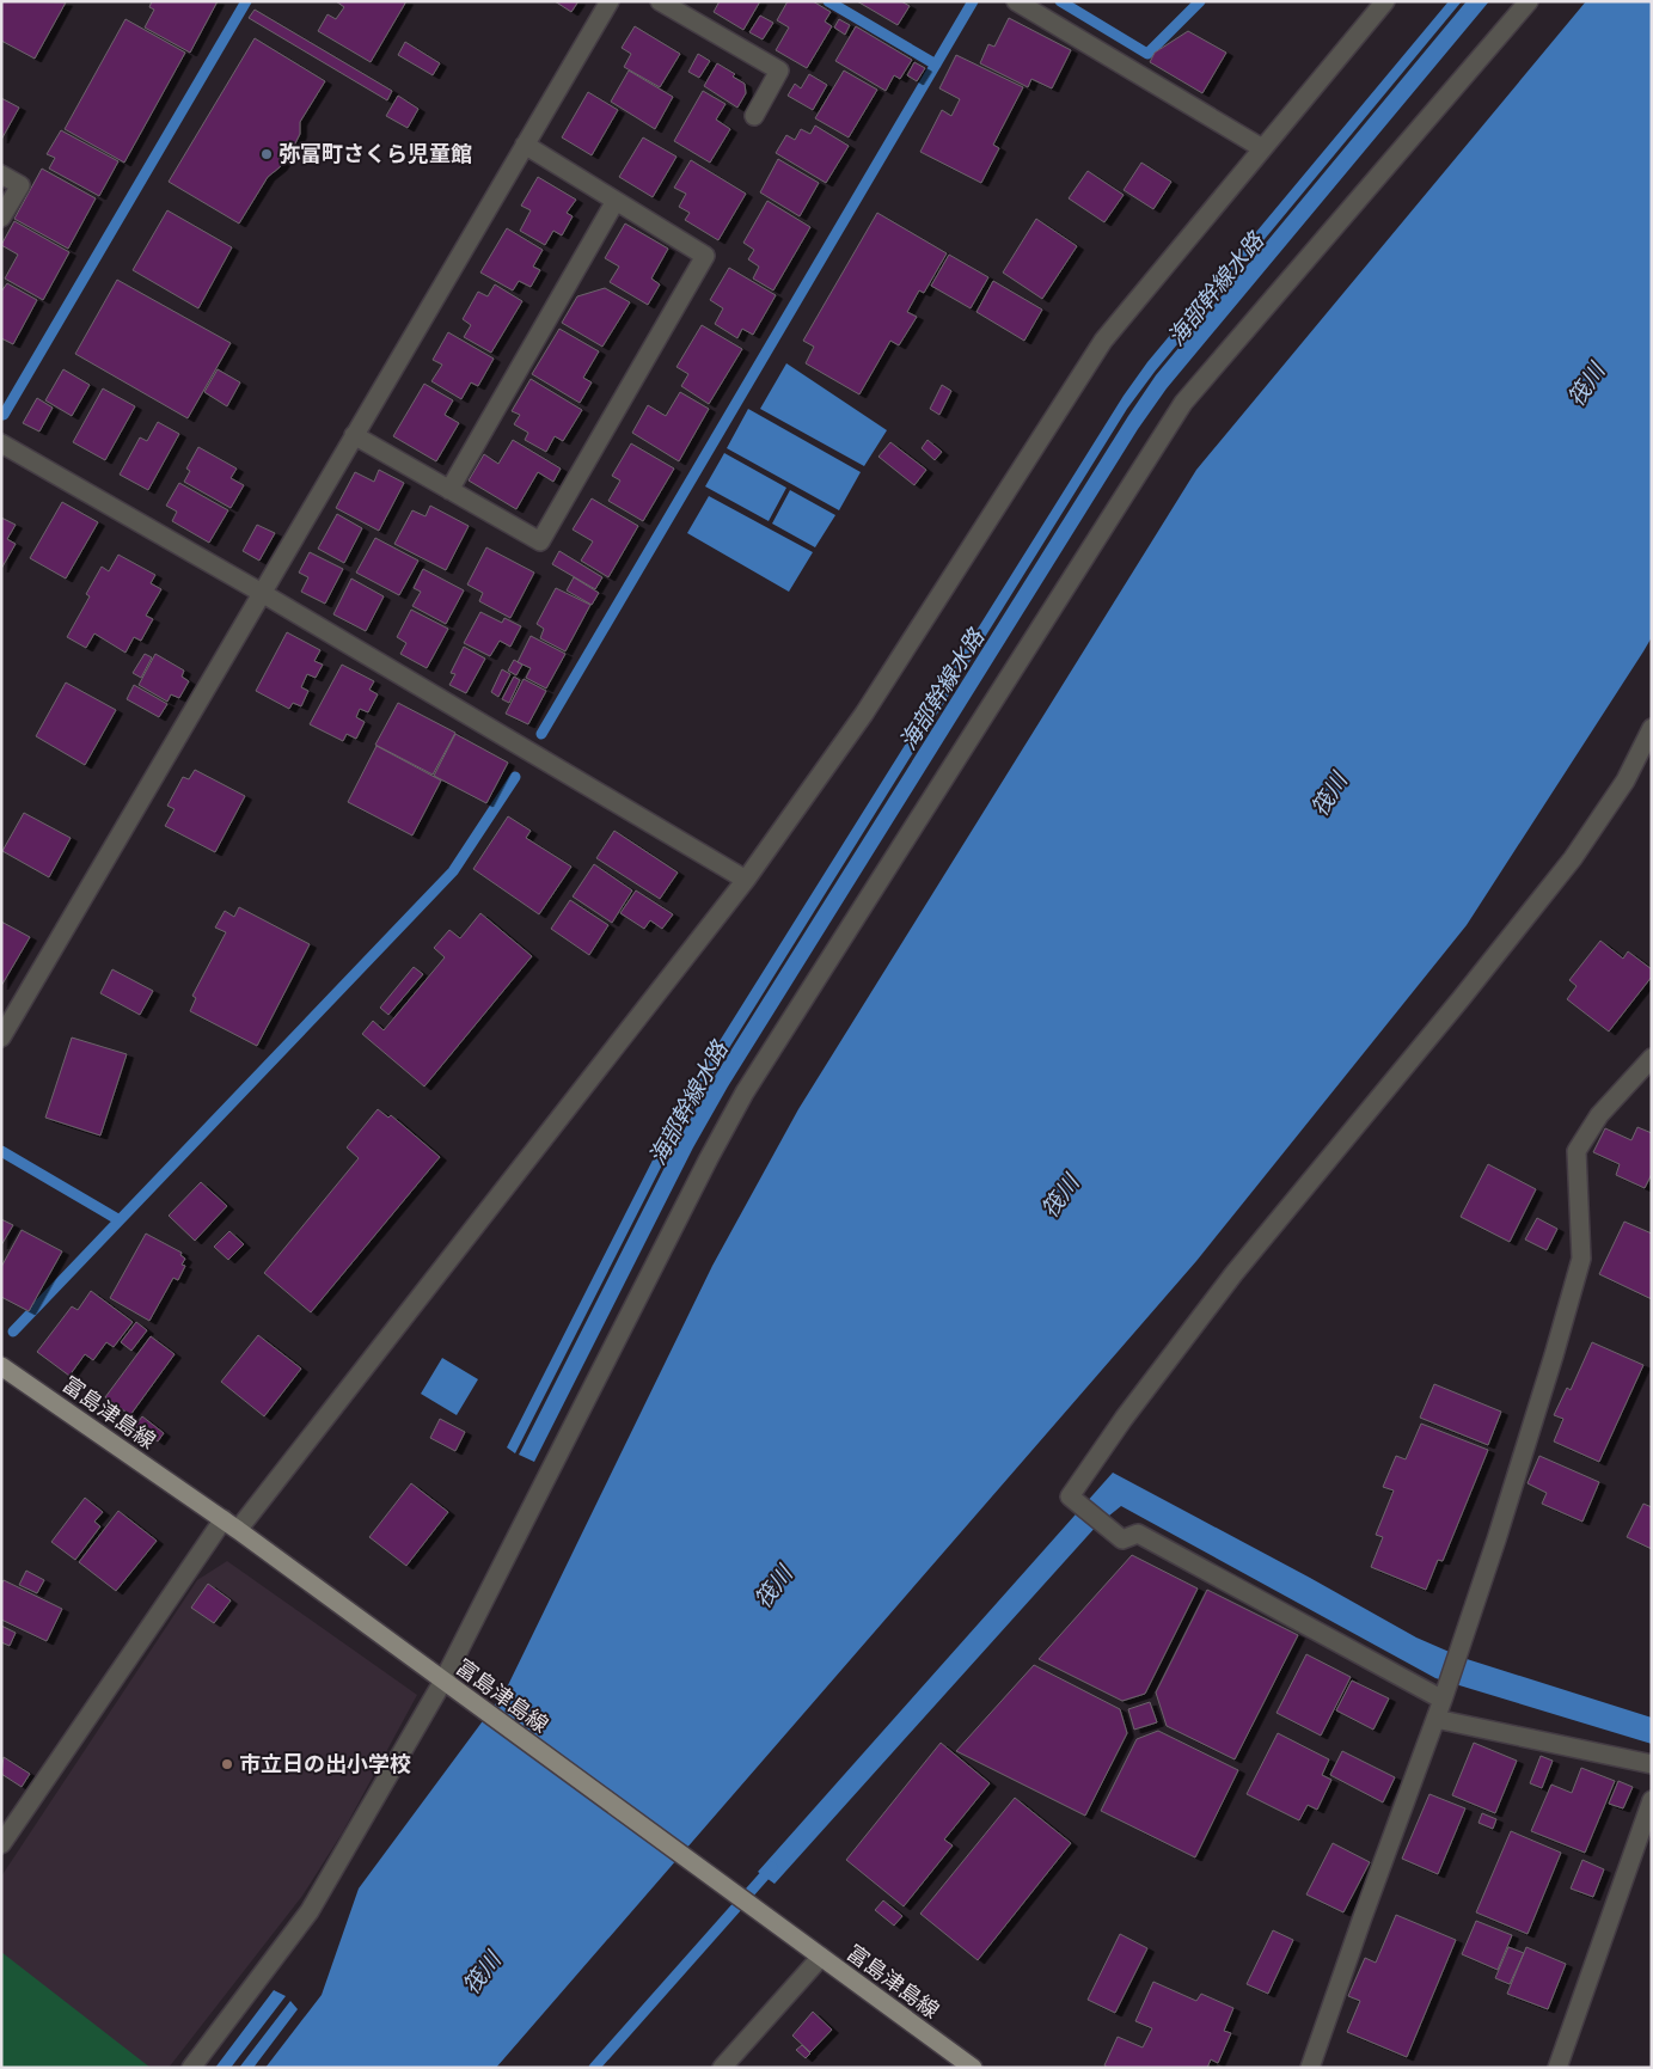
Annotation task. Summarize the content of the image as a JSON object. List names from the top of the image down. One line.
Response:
{"streets":{"main road":["富島津島線"]},"water":["海部幹線水路","筏川"],"places":["弥富町さくら児童館","市立日の出小学校"]}
